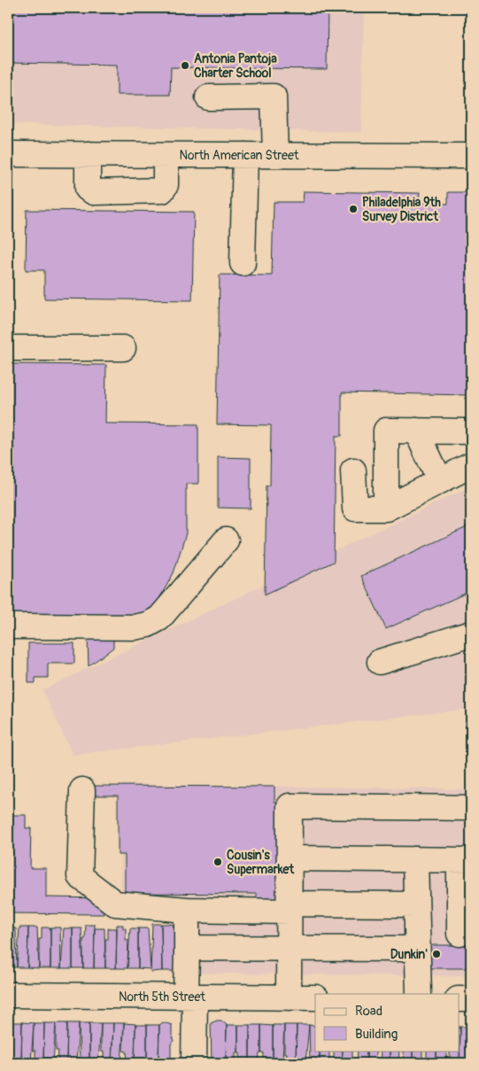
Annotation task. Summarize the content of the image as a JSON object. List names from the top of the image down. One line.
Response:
{"streets":{"street":["North American Street","North 5th Street"]},"places":["Antonia Pantoja Charter School","Philadelphia 9th Survey District","Cousin's Supermarket","Dunkin'"],"legend":["Road","Building"]}
